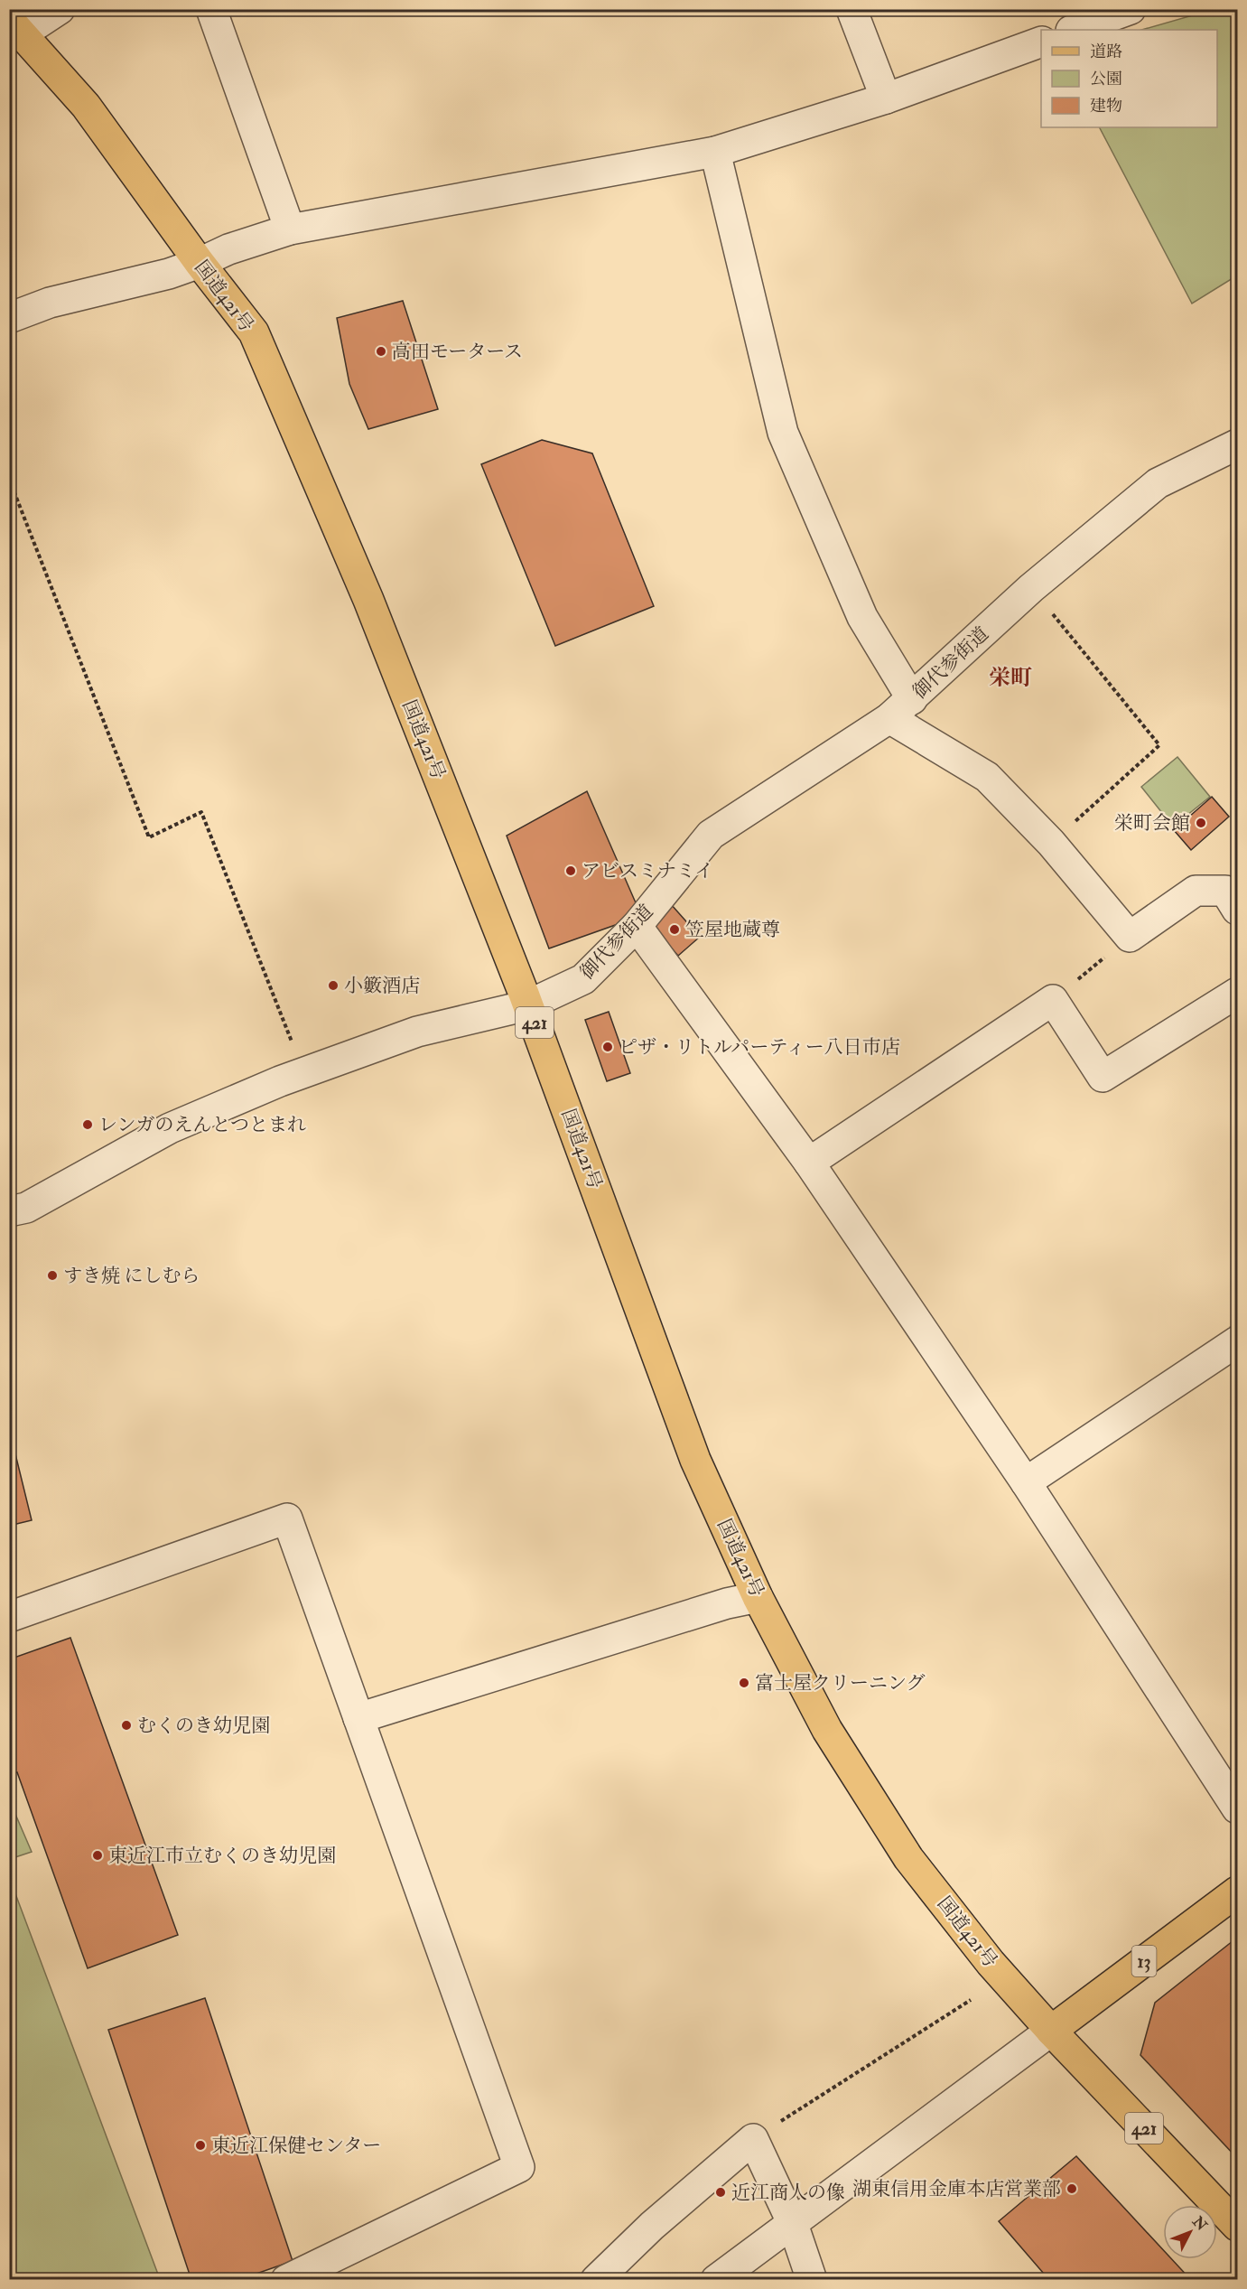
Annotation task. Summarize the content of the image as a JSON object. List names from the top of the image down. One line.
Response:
{"streets":{"main road":["国道421号","421","13"],"street":["御代参街道"]},"crossings":[["国道421号","御代参街道"],["国道421号","13"]],"districts":["栄町"],"places":["高田モータース","栄町会館","アビスミナミイ","笠屋地蔵尊","小籔酒店","ピザ・リトルパーティー八日市店","レンガのえんとつとまれ","すき焼 にしむら","富士屋クリーニング","むくのき幼児園","東近江市立むくのき幼児園","東近江保健センター","湖東信用金庫本店営業部","近江商人の像"],"legend":["道路","公園","建物"],"north":"top right"}
